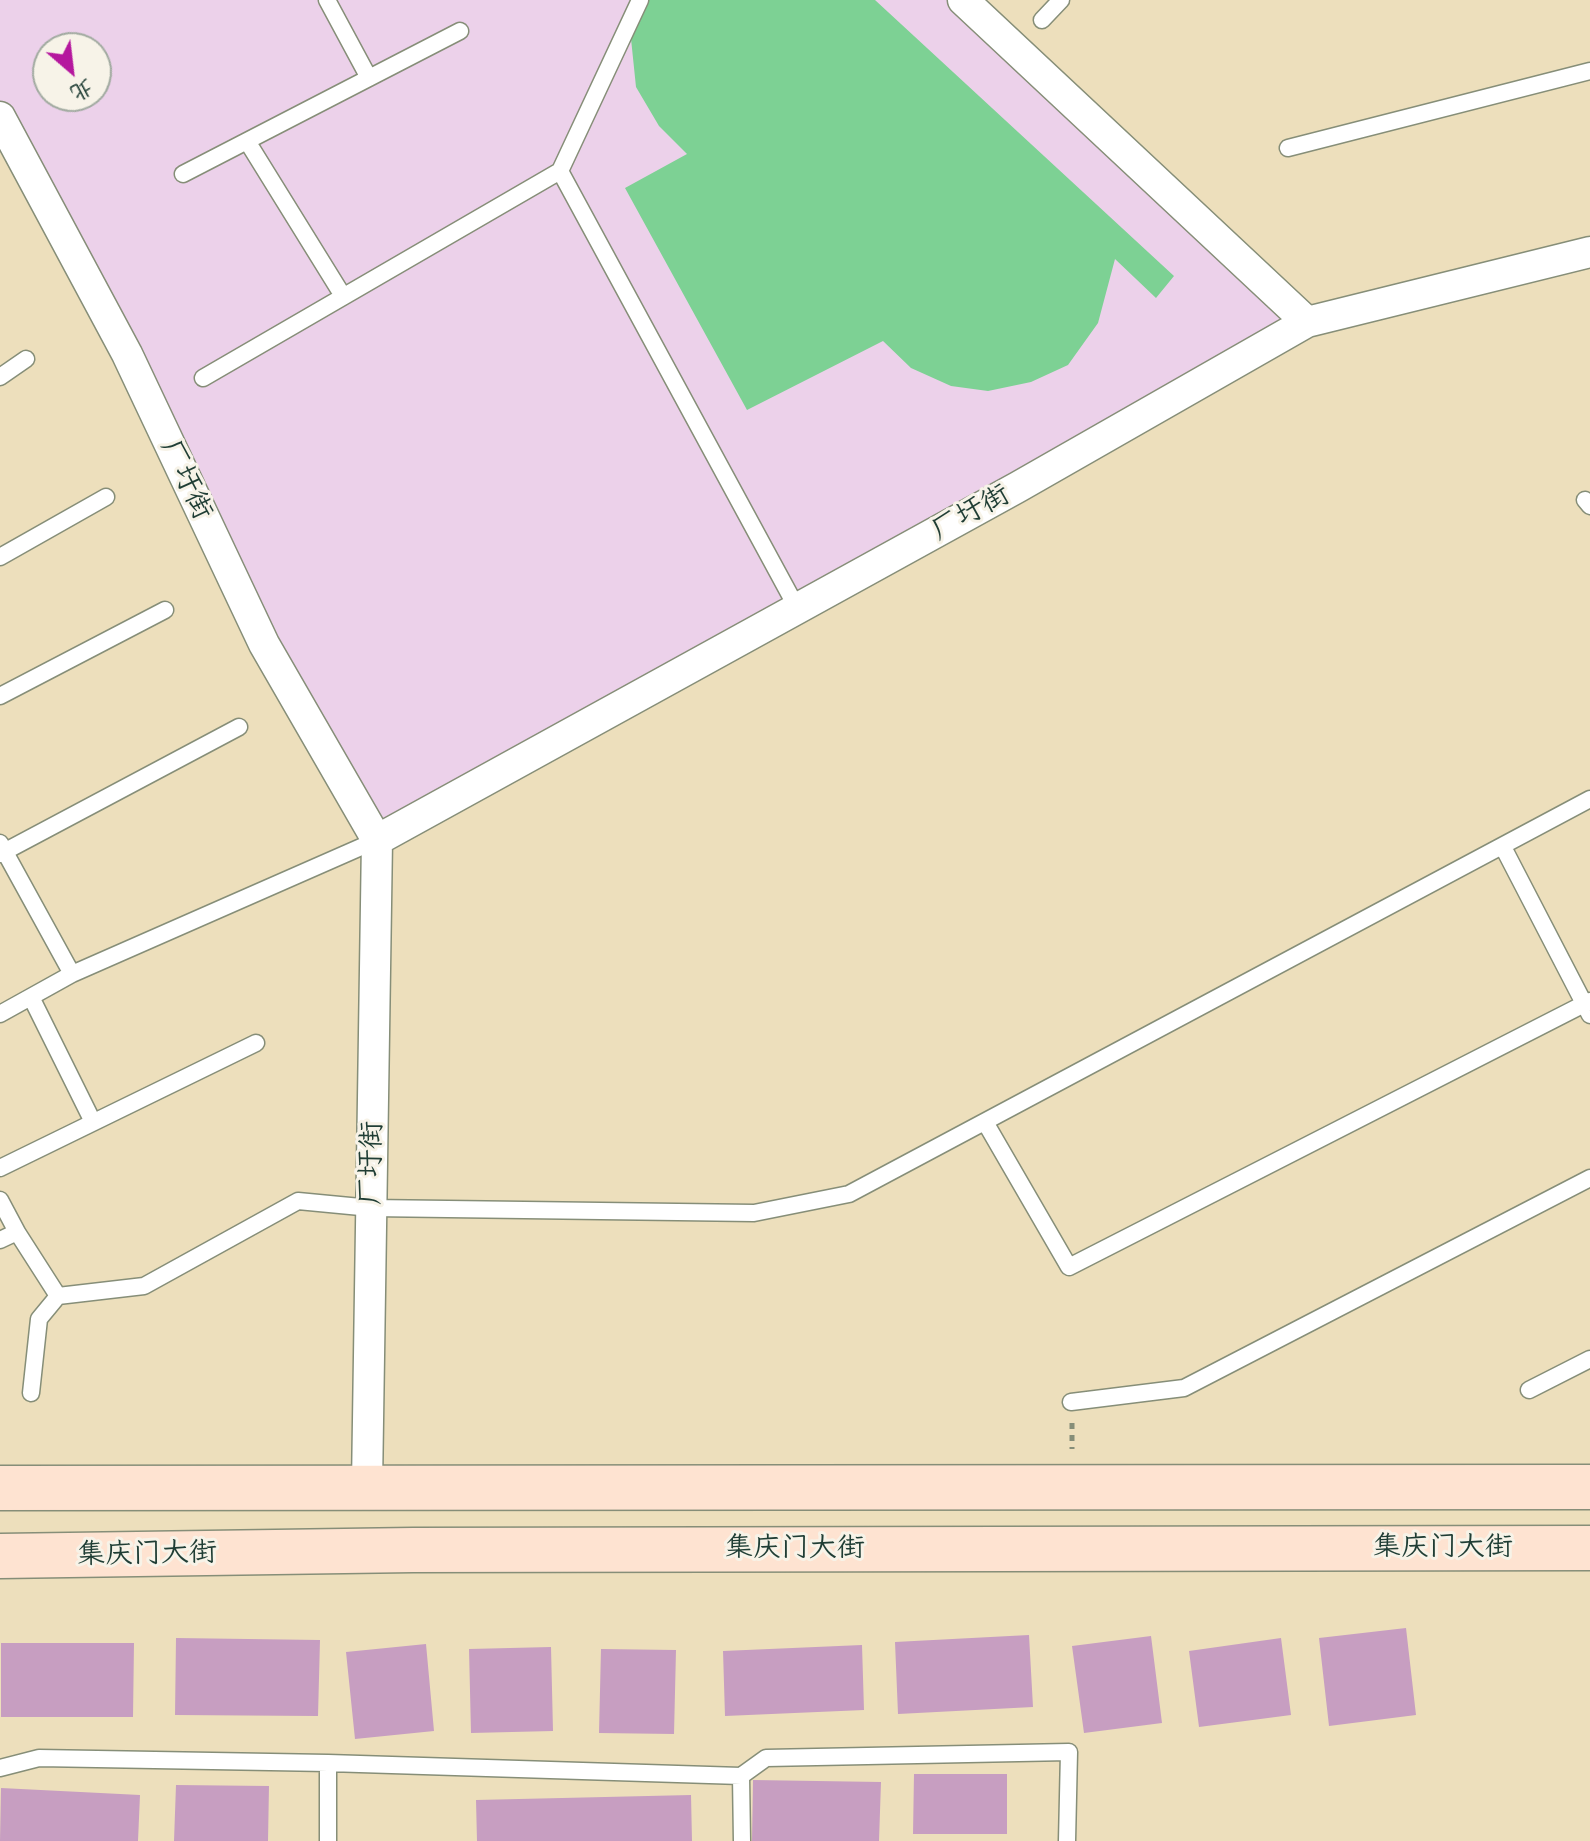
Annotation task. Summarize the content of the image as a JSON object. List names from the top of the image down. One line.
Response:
{"streets":{"main road":["集庆门大街"],"street":["厂圩街"]},"north":"bottom right"}
